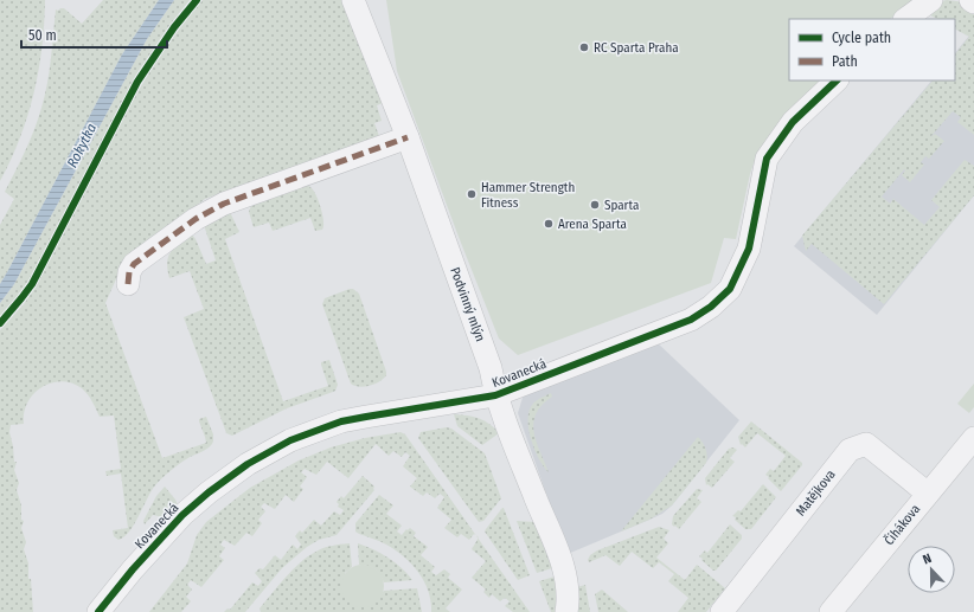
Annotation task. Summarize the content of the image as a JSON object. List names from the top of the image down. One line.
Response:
{"streets":{"street":["Podvinný mlýn","Kovanecká","Matějkova","Čihákova"]},"crossings":[["Podvinný mlýn","Kovanecká"],["Matějkova","Čihákova"]],"water":["Rokytka"],"places":["RC Sparta Praha","Hammer Strength Fitness","Sparta","Arena Sparta"],"legend":["Cycle path","Path"],"scale_bar":"50 m","north":"top"}
